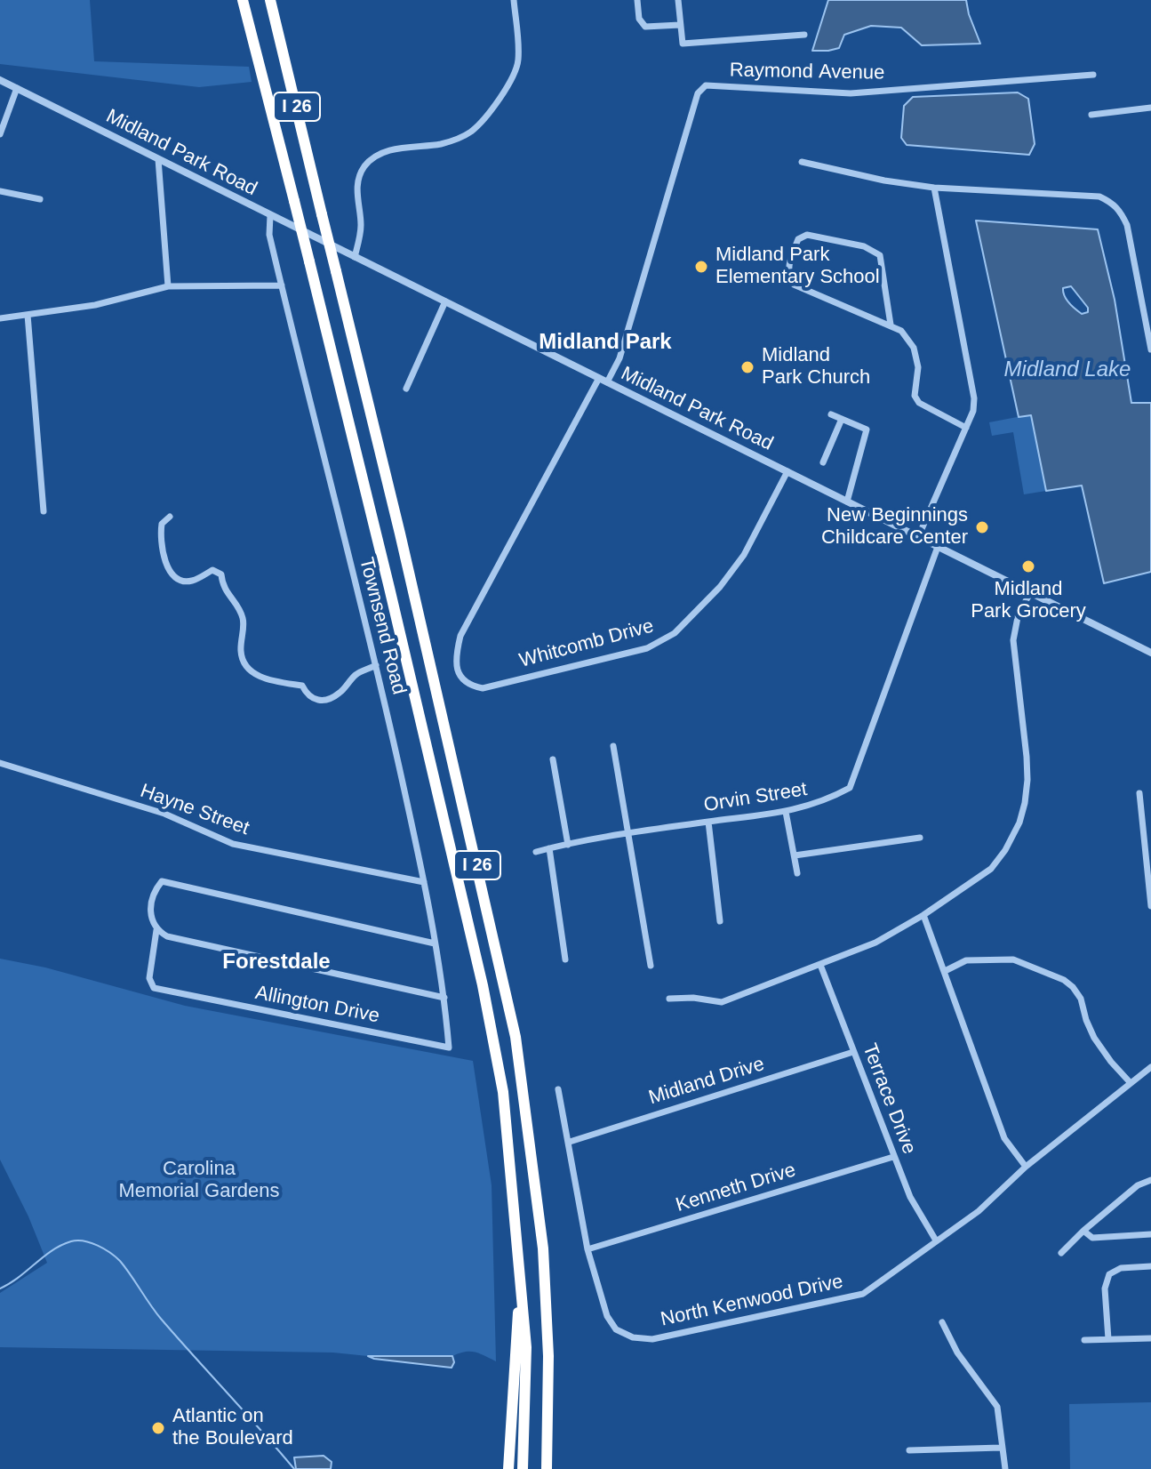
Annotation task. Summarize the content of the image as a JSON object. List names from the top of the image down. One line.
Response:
{"streets":{"highway":["I 26"],"street":["Raymond Avenue","Midland Park Road","Townsend Road","Whitcomb Drive","Orvin Street","Hayne Street","Allington Drive","Midland Drive","Terrace Drive","Kenneth Drive","North Kenwood Drive"]},"crossings":[["Raymond Avenue","Midland Park Road"],["Midland Park Road","Townsend Road"],["Midland Park Road","Whitcomb Drive"],["Midland Park Road","Orvin Street"],["Townsend Road","Hayne Street"],["Townsend Road","Allington Drive"],["Midland Drive","Terrace Drive"],["Midland Drive","North Kenwood Drive"],["Terrace Drive","Kenneth Drive"],["Terrace Drive","North Kenwood Drive"],["Kenneth Drive","North Kenwood Drive"]],"districts":["Midland Park","Forestdale"],"water":["Midland Lake"],"parks":["Carolina Memorial Gardens"],"places":["Midland Park Elementary School","Midland Park Church","New Beginnings Childcare Center","Midland Park Grocery","Atlantic on the Boulevard"]}
